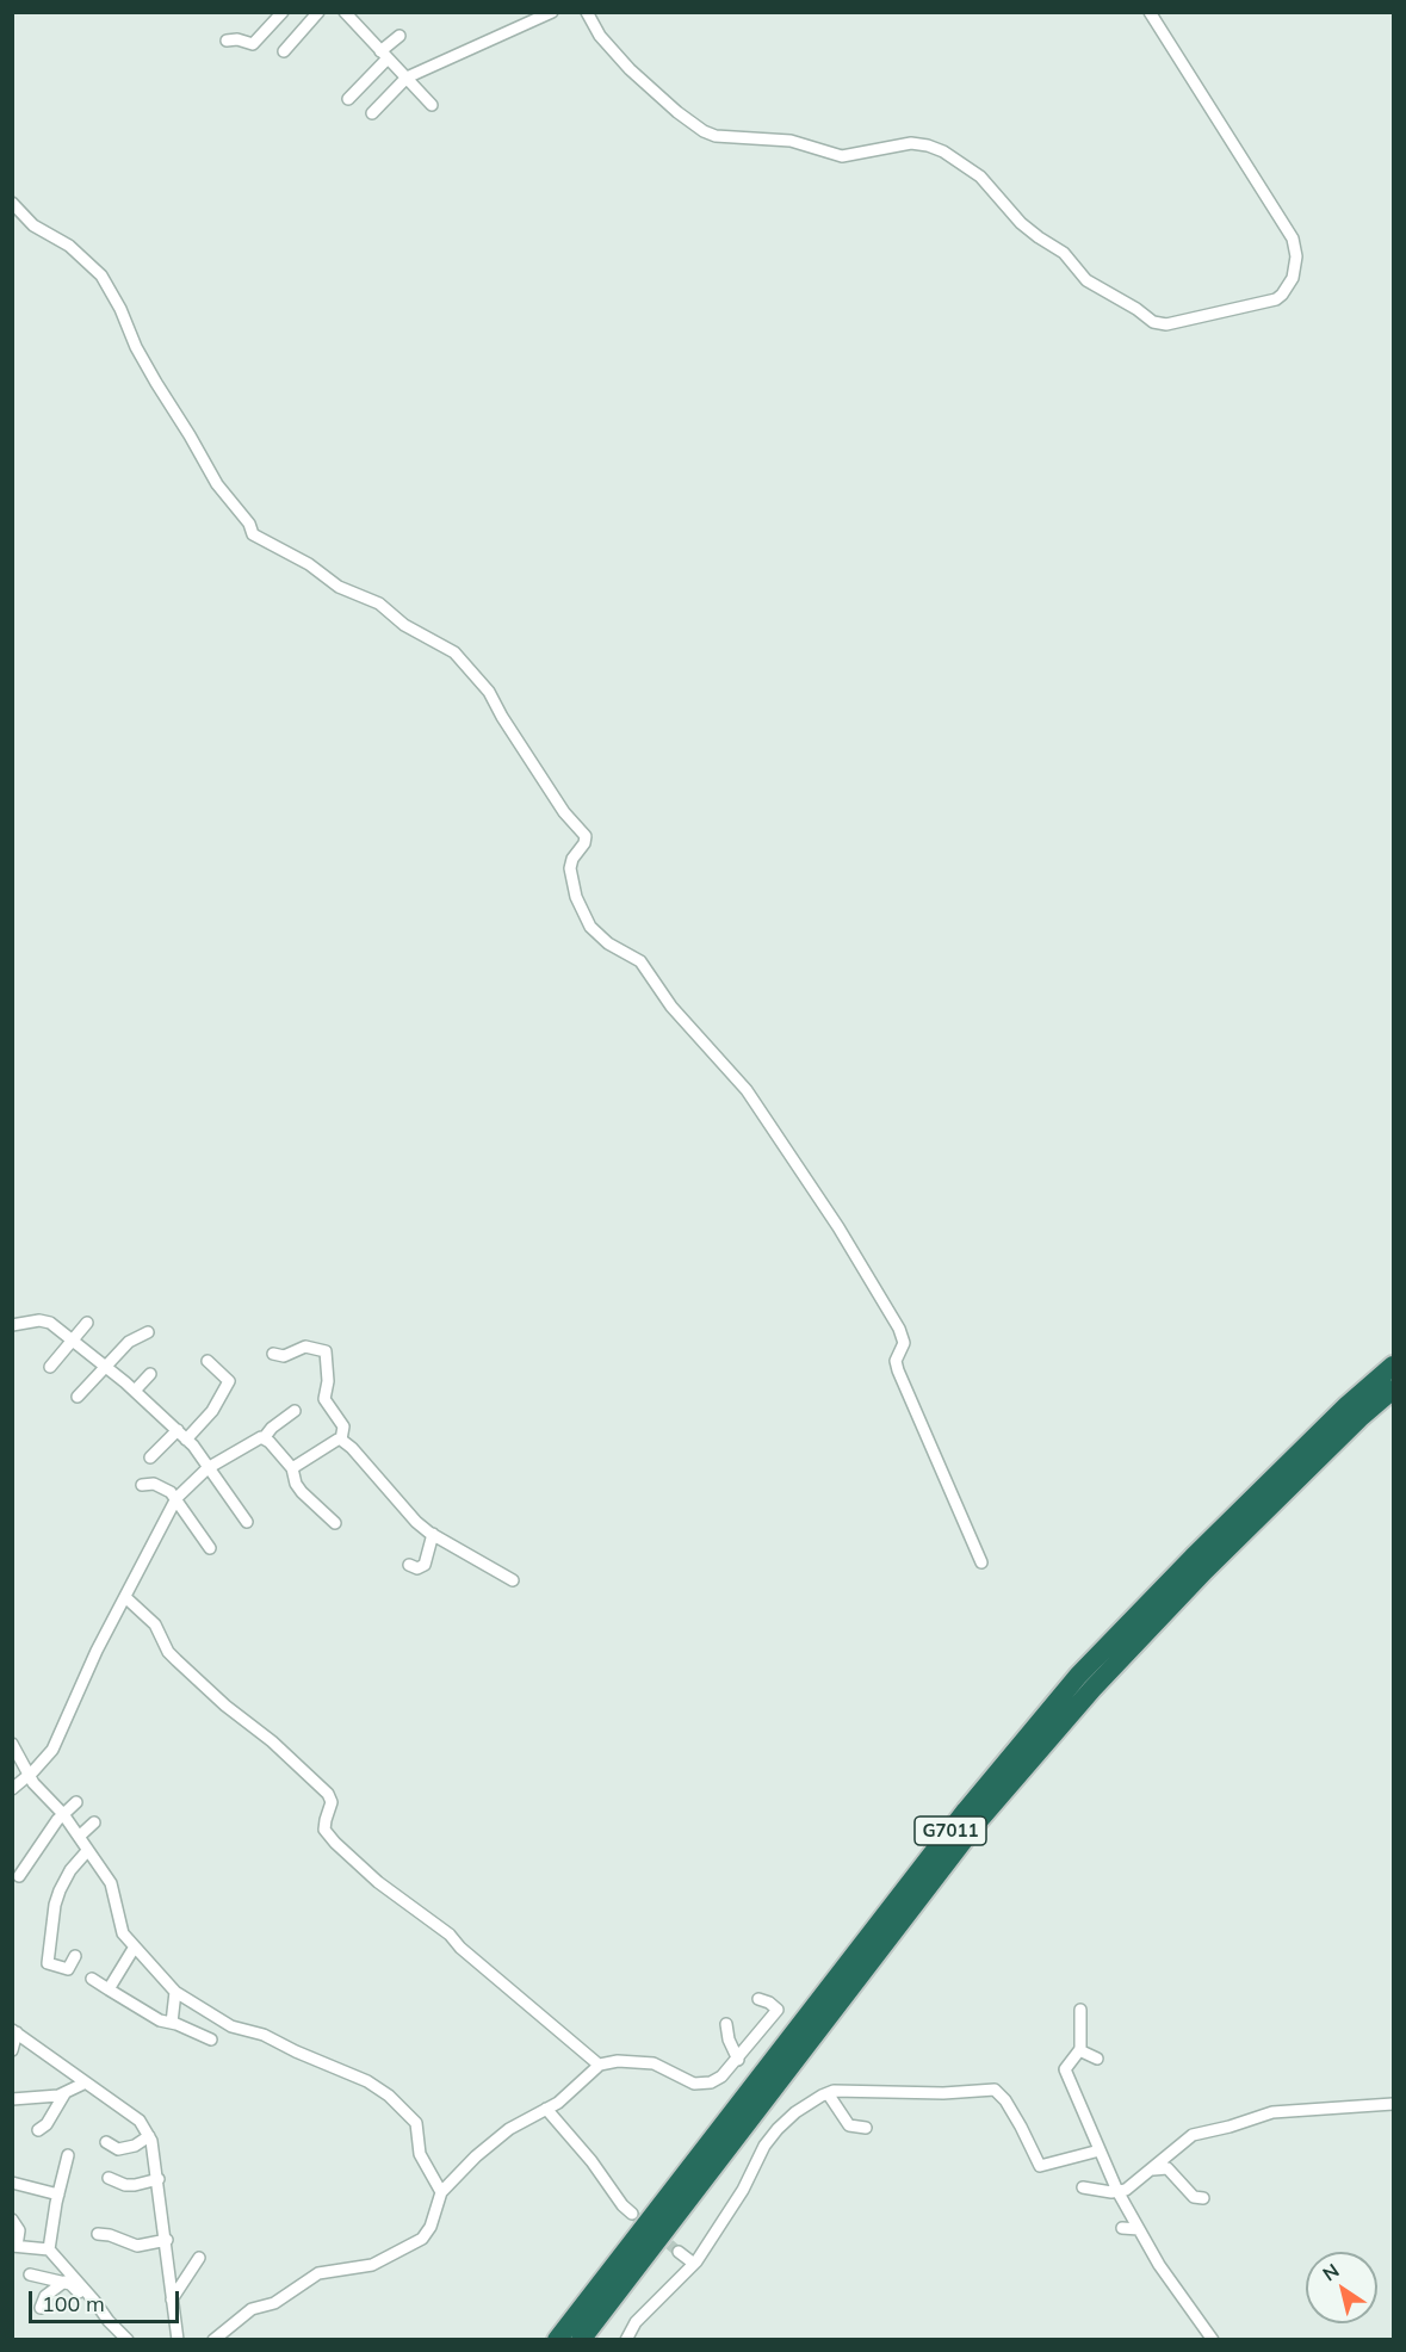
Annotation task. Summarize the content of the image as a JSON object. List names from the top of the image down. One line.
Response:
{"streets":{"highway":["G7011"]},"scale_bar":"100 m","north":"top left"}
